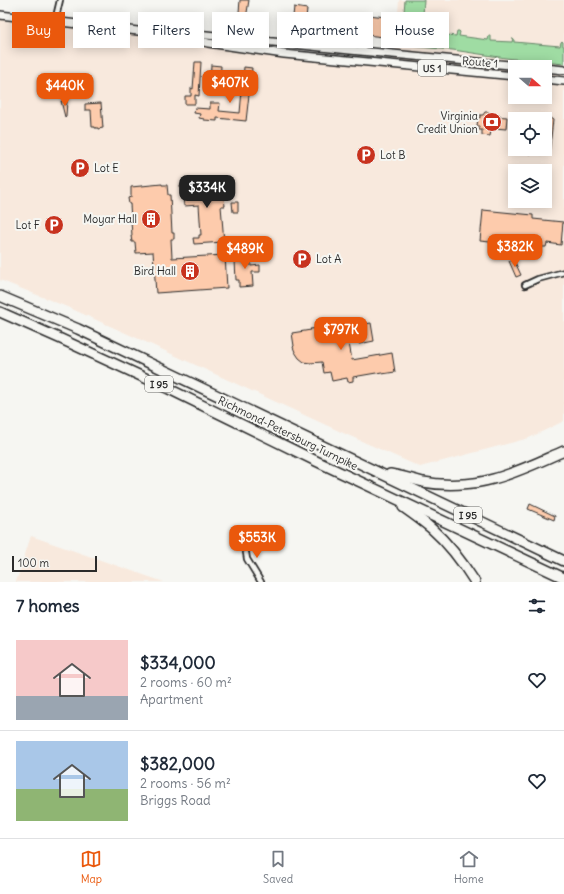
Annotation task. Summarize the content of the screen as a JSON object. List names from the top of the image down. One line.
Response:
{"streets":{"highway":["I 95","Richmond-Petersburg Turnpike"],"main road":["Route 1","US 1"]},"places":{"bank":["Virginia Credit Union"],"parking":["Lot B","Lot E","Lot F","Lot A"],"building":["Moyar Hall","Bird Hall"]},"scale_bar":"100 m","north":"right","page":{"chip":["Buy","Rent","Filters","New","Apartment","House"],"price":["$407K","$440K","$334K","$382K","$489K","$797K","$553K"],"scale":"100 m","heading":"7 homes","list":[{"name":"$334,000","note":"2 rooms · 60 m² · Apartment"},{"name":"$382,000","note":"2 rooms · 56 m² · Briggs Road"}],"tabs":["Map","Saved","Home"]}}
